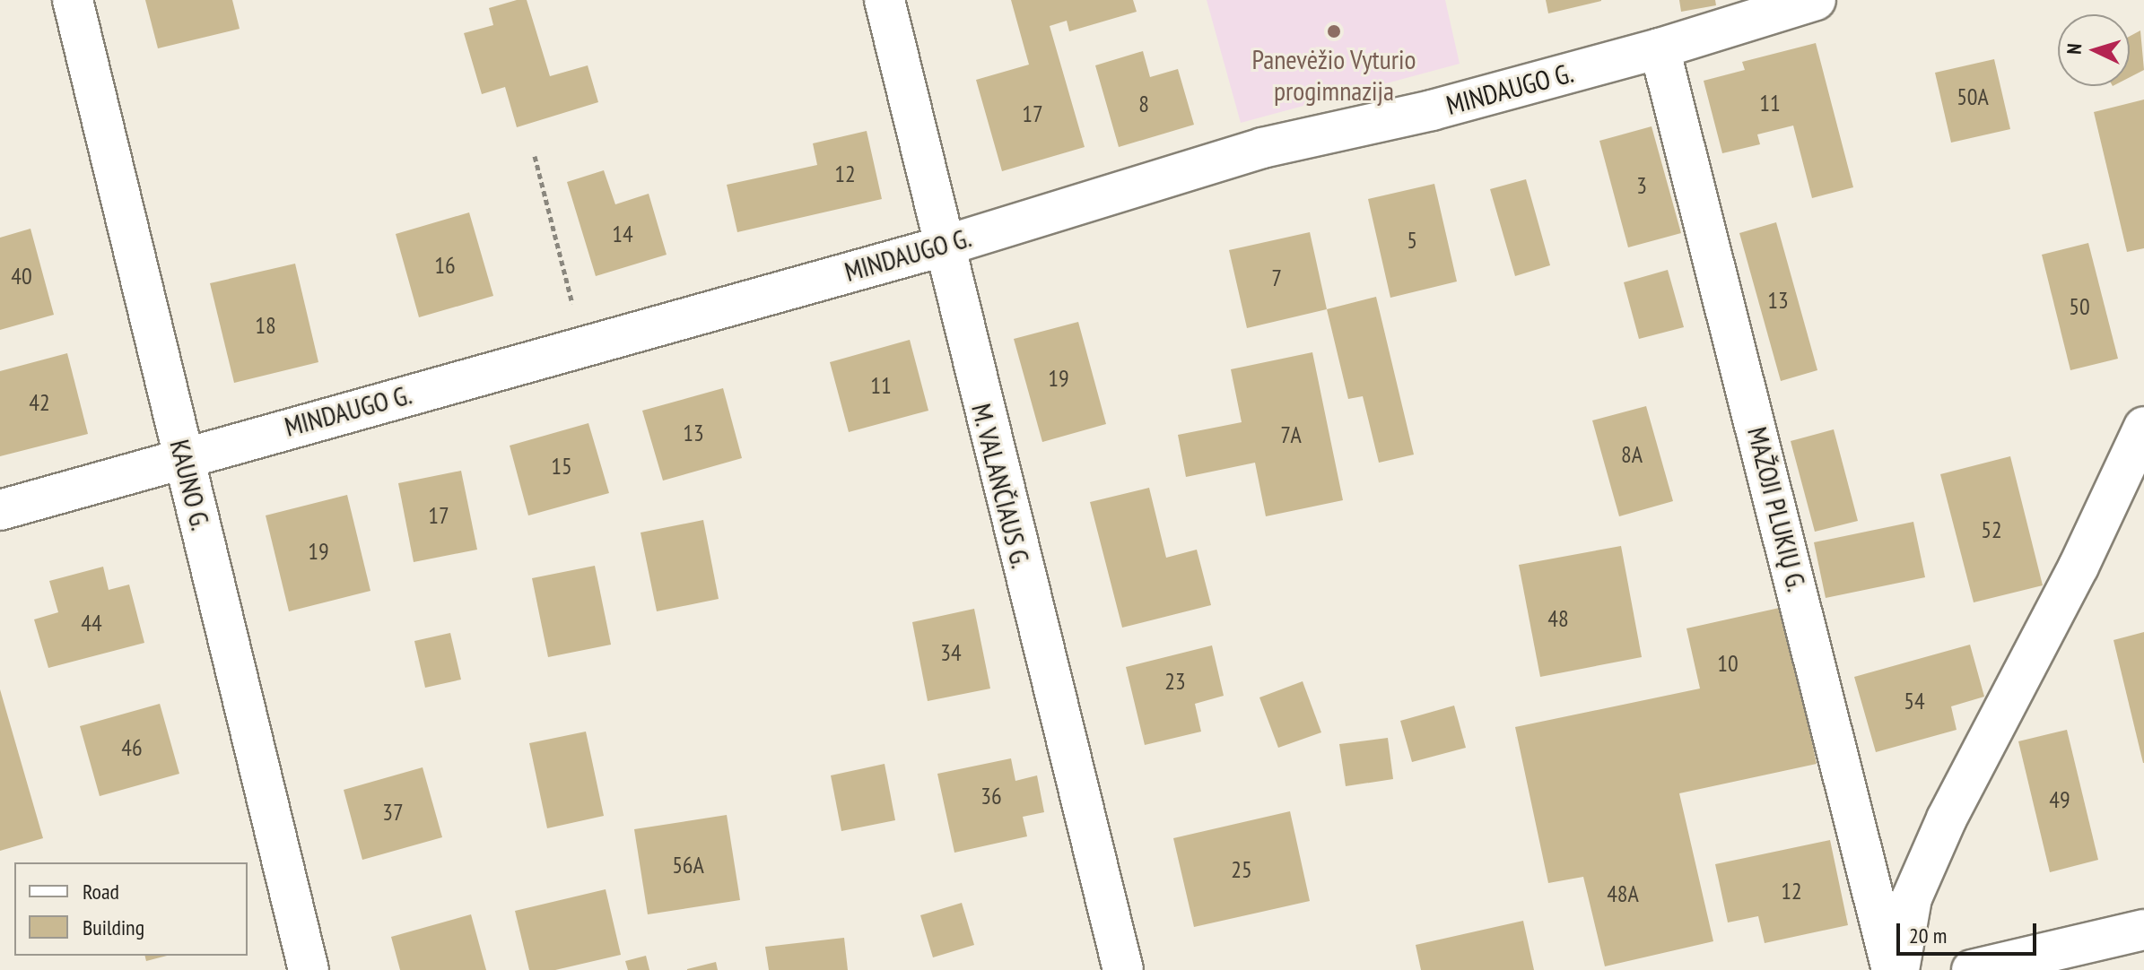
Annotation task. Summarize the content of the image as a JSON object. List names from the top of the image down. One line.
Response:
{"streets":{"street":["MINDAUGO G.","KAUNO G.","M. VALANČIAUS G.","MAŽOJI PLUKIŲ G."]},"crossings":[["MINDAUGO G.","KAUNO G."],["MINDAUGO G.","M. VALANČIAUS G."],["MINDAUGO G.","MAŽOJI PLUKIŲ G."]],"places":["Panevėžio Vyturio progimnazija"],"house_numbers":["50A","11","8","17","12","3","14","5","16","40","7","13","50","18","19","11","42","13","7A","8A","15","17","52","19","48","44","34","10","23","54","46","36","49","37","56A","25","12","48A"],"legend":["Road","Building"],"scale_bar":"20 m","north":"left"}
